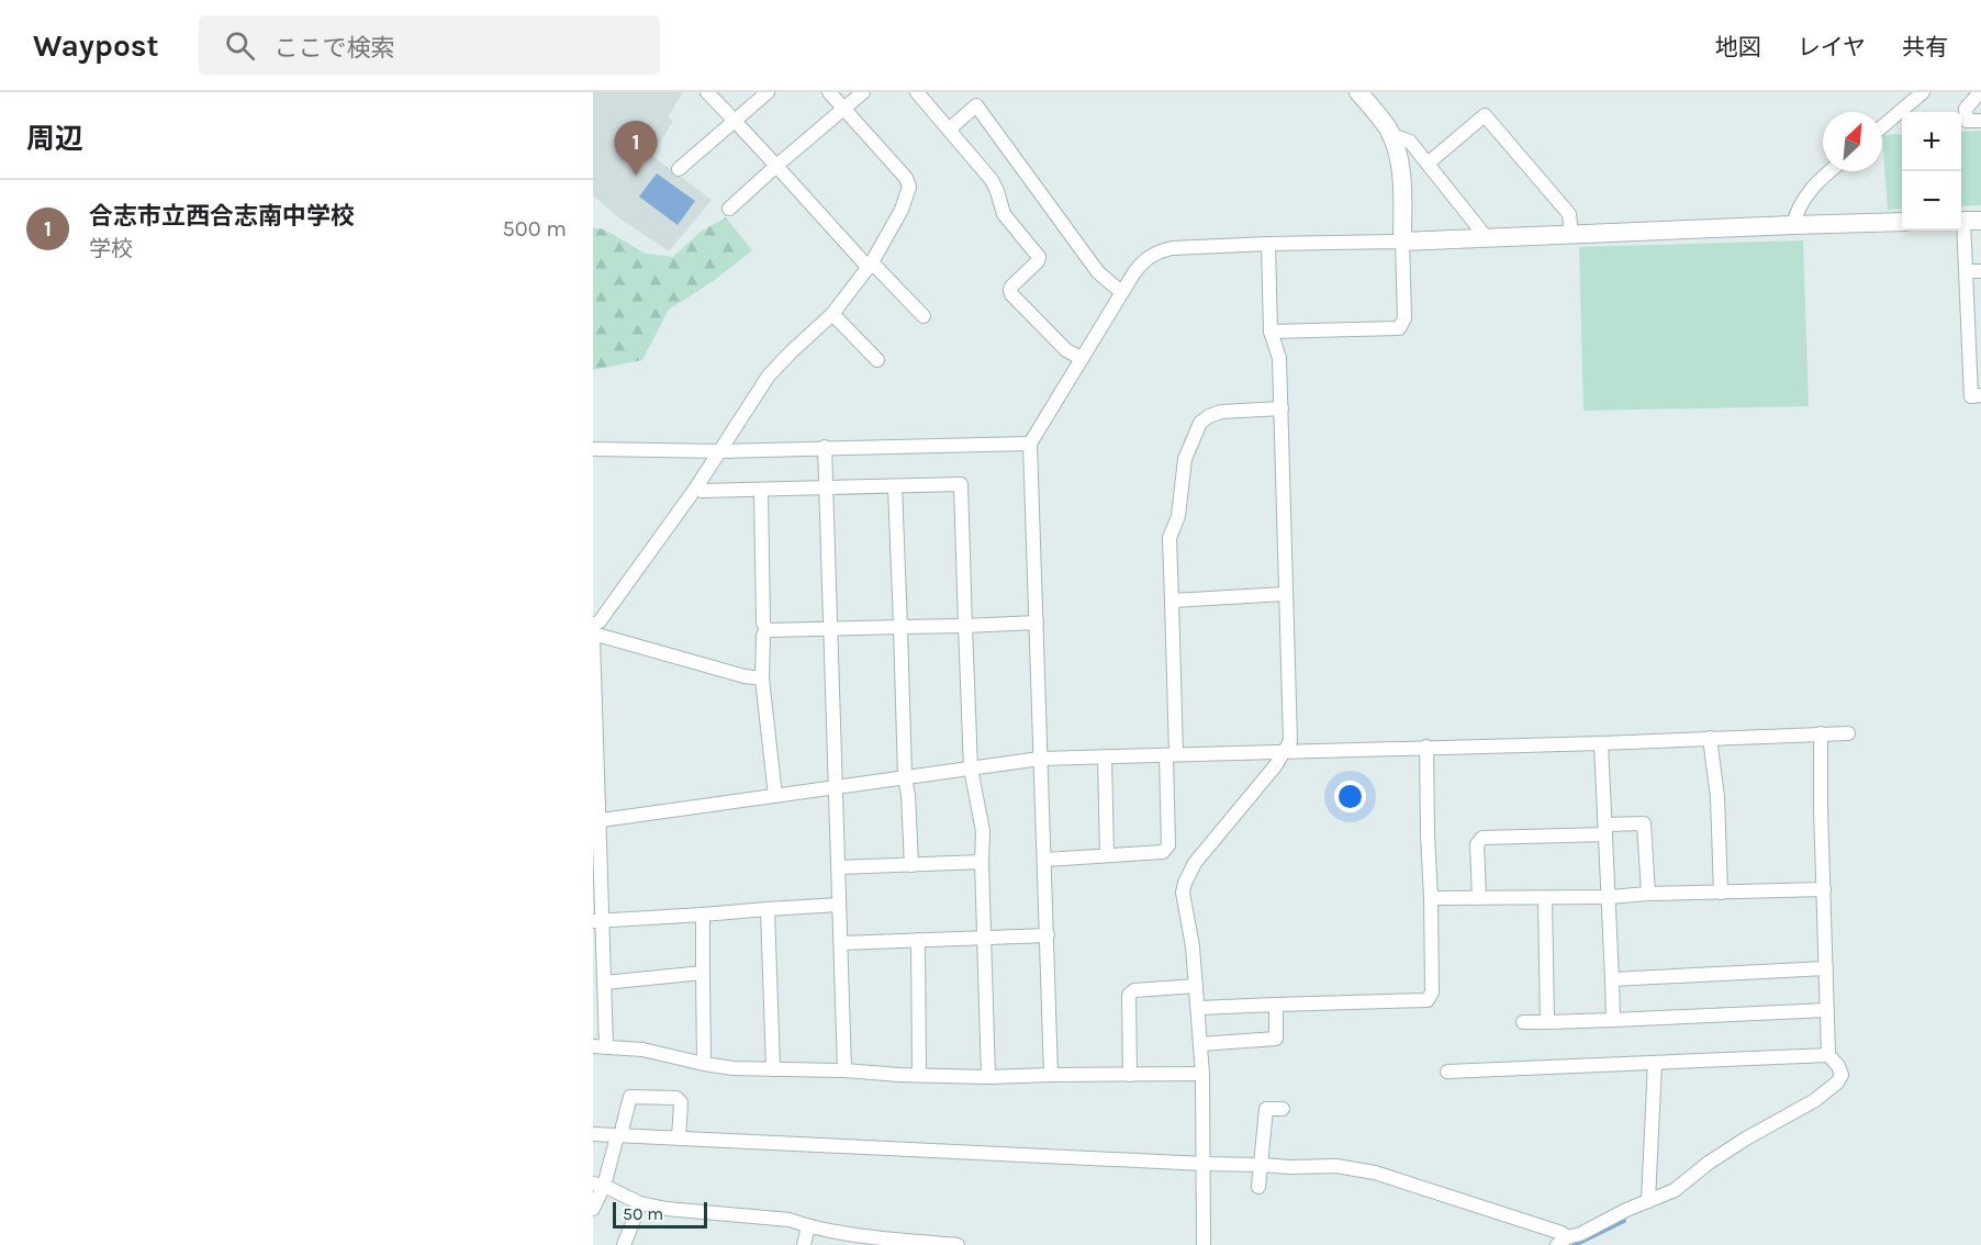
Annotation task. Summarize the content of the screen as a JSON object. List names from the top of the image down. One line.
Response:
{"scale_bar":"50 m","north":"top right","page":{"header":"Waypost","search":"ここで検索","nav":["地図","レイヤ","共有"],"heading":"周辺","map_buttons":["+","−"],"pins":"1","list":[{"mark":"1","name":"合志市立西合志南中学校","note":"学校","value":"500 m"}],"scale":"50 m"}}
